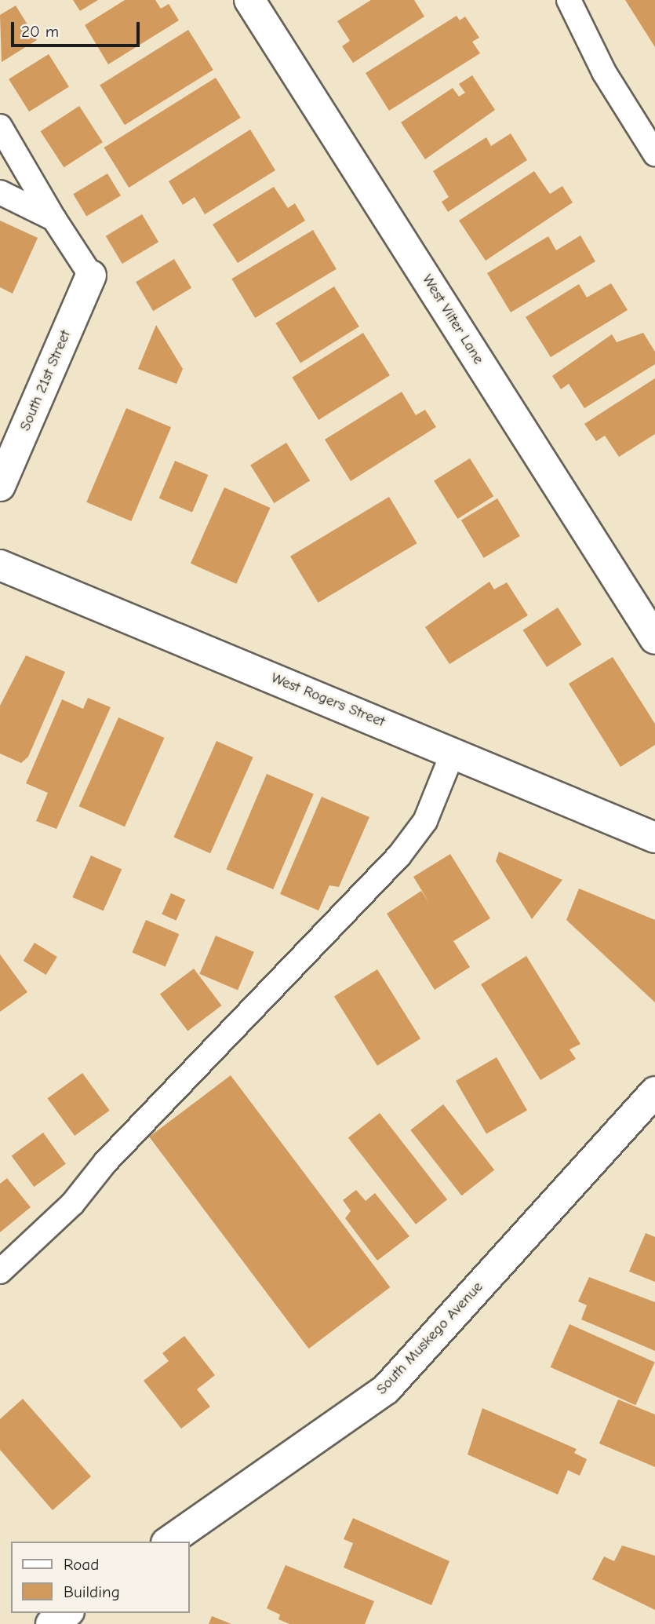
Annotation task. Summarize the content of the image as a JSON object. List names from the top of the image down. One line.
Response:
{"streets":{"street":["West Vilter Lane","South 21st Street","West Rogers Street","South Muskego Avenue"]},"legend":["Road","Building"],"scale_bar":"20 m"}
